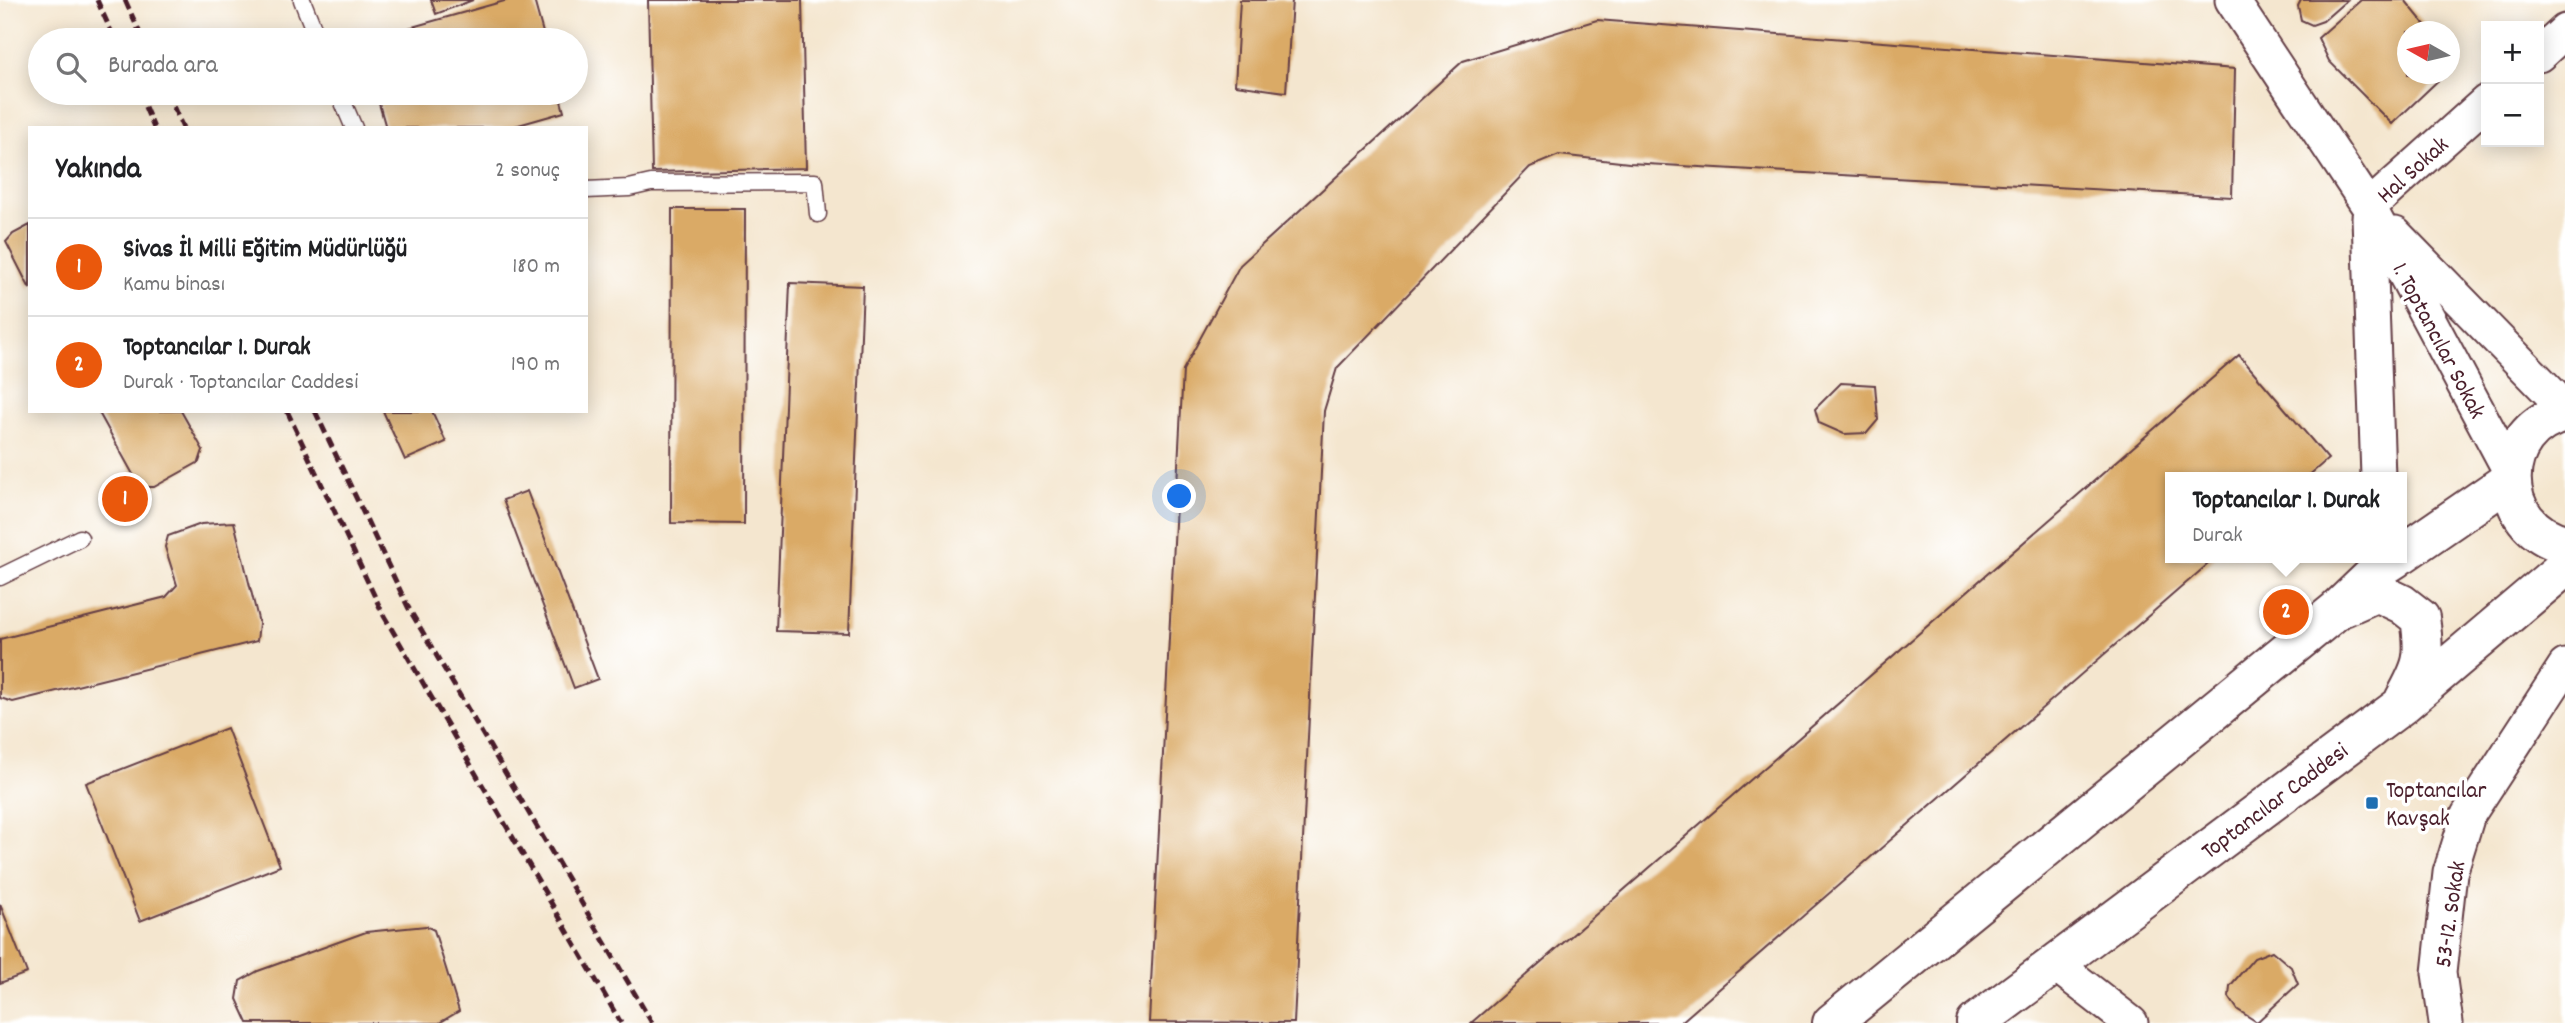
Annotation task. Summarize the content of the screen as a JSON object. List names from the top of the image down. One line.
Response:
{"streets":{"street":["Hal Sokak","1. Toptancılar Sokak","Toptancılar Caddesi","53-12. Sokak"]},"crossings":[["Hal Sokak","1. Toptancılar Sokak"]],"places":{"transit":["Toptancılar Kavşak"]},"north":"left","page":{"map_buttons":["+","−"],"search":"Burada ara","heading":["Yakında","2 sonuç"],"list":[{"mark":"1","name":"Sivas İl Milli Eğitim Müdürlüğü","note":"Kamu binası","value":"180 m"},{"mark":"2","name":"Toptancılar 1. Durak","note":"Durak · Toptancılar Caddesi","value":"190 m"}],"pins":["1","2"],"popup":["Toptancılar 1. Durak","Durak"]}}
